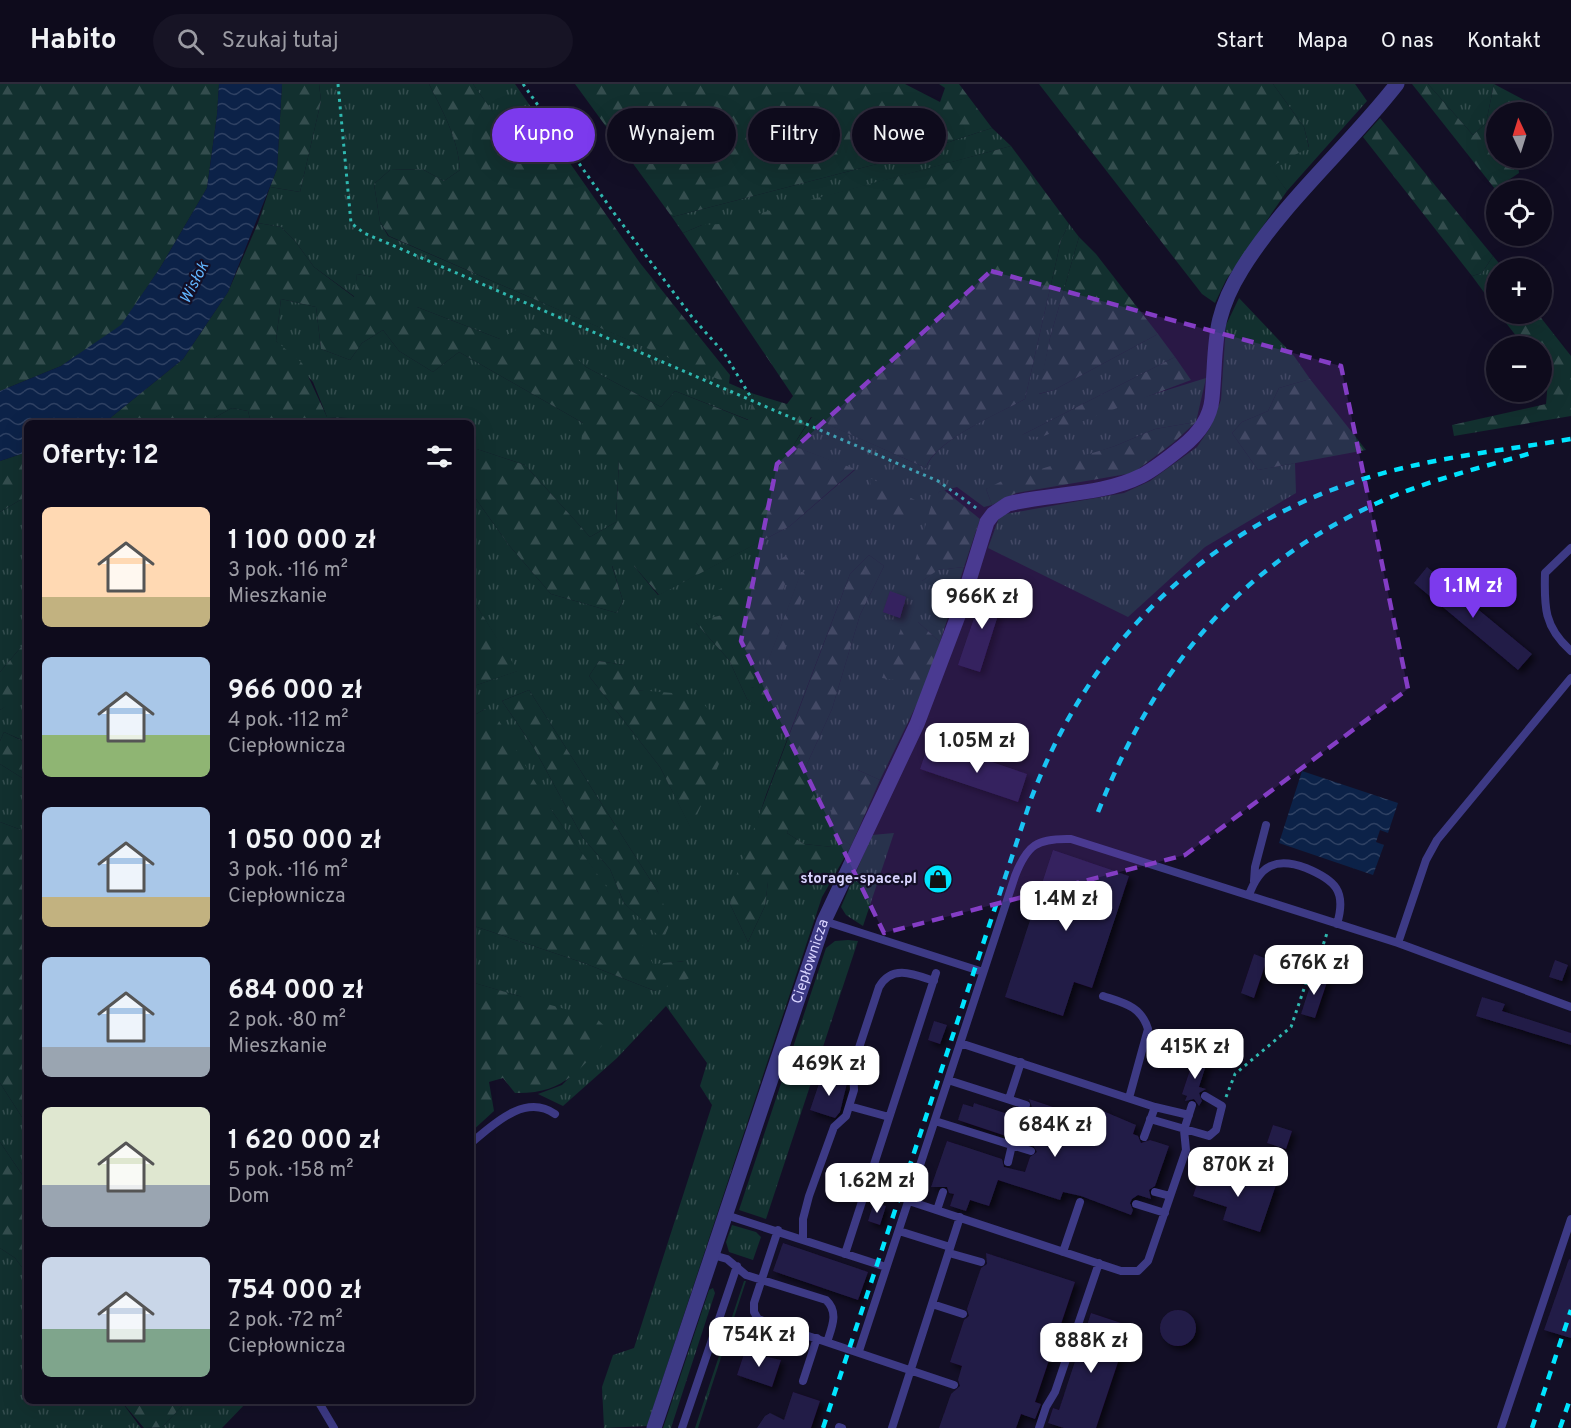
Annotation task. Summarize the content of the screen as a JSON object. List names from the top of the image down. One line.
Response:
{"streets":{"street":["Ciepłownicza"]},"water":["Wisłok"],"places":{"shop":["storage-space.pl"]},"north":"top","page":{"header":"Habito","search":"Szukaj tutaj","nav":["Start","Mapa","O nas","Kontakt"],"map_buttons":["+","−"],"chip":["Kupno","Wynajem","Filtry","Nowe"],"heading":"Oferty: 12","list":[{"name":"1 100 000 zł","note":"3 pok. · 116 m² · Mieszkanie"},{"name":"966 000 zł","note":"4 pok. · 112 m² · Ciepłownicza"},{"name":"1 050 000 zł","note":"3 pok. · 116 m² · Ciepłownicza"},{"name":"684 000 zł","note":"2 pok. · 80 m² · Mieszkanie"},{"name":"1 620 000 zł","note":"5 pok. · 158 m² · Dom"},{"name":"754 000 zł","note":"2 pok. · 72 m² · Ciepłownicza"}],"price":["1.1M zł","966K zł","1.05M zł","1.4M zł","676K zł","415K zł","469K zł","684K zł","870K zł","1.62M zł","754K zł","888K zł"]}}
